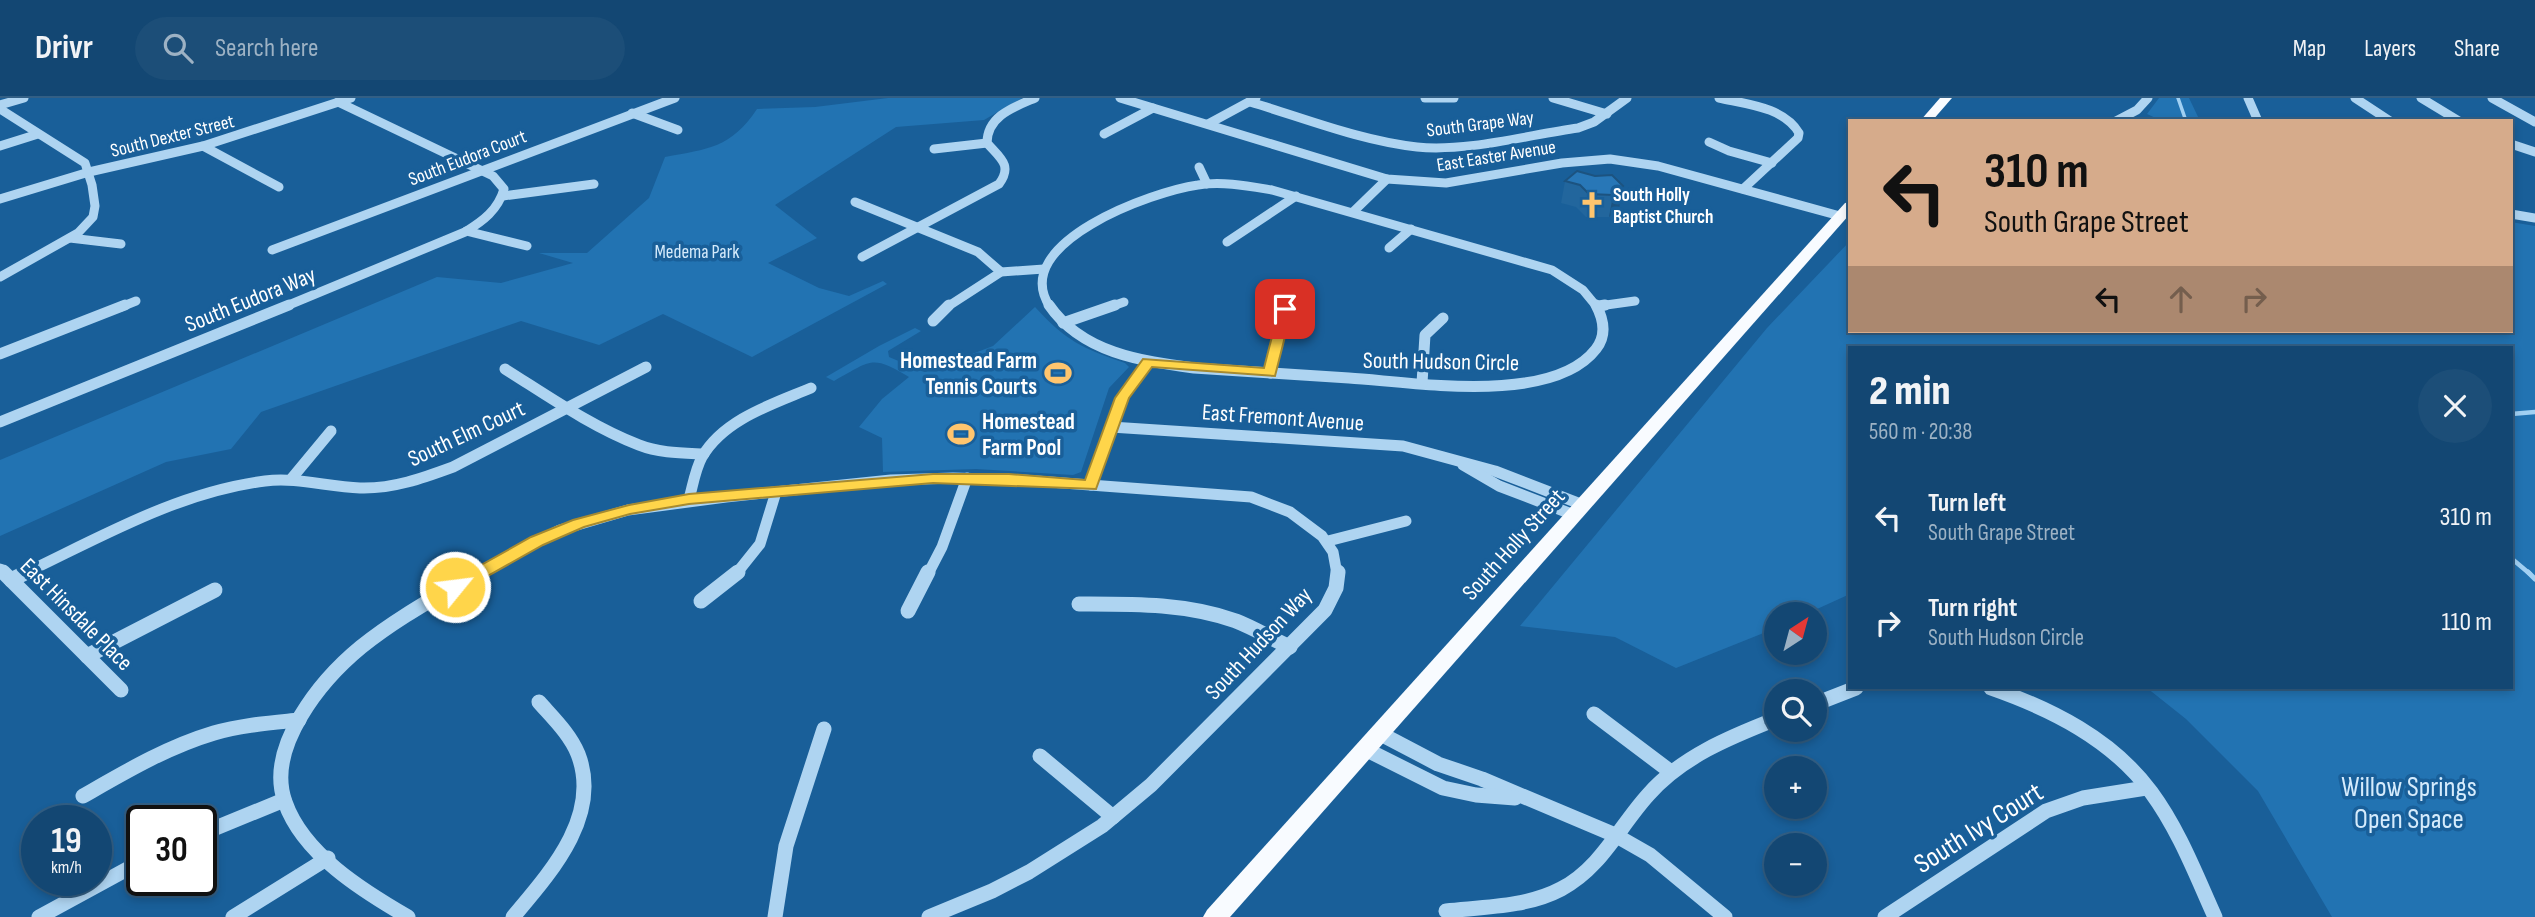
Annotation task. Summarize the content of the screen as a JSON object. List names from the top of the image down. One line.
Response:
{"streets":{"main road":["South Holly Street"],"street":["South Grape Way","South Dexter Street","East Easter Avenue","South Eudora Court","South Eudora Way","South Hudson Circle","East Fremont Avenue","South Elm Court","East Hinsdale Place","South Hudson Way","South Ivy Court"]},"crossings":[["East Easter Avenue","South Holly Street"],["East Fremont Avenue","South Holly Street"],["South Elm Court","East Hinsdale Place"]],"parks":["Medema Park","Willow Springs Open Space"],"places":{"church":["South Holly Baptist Church"],"sports":["Homestead Farm Tennis Courts","Homestead Farm Pool"]},"north":"top right","page":{"header":"Drivr","search":"Search here","nav":["Map","Layers","Share"],"turn":["310 m","South Grape Street"],"heading":["2 min","560 m · 20:38"],"list":[{"name":"Turn left","note":"South Grape Street","value":"310 m"},{"name":"Turn right","note":"South Hudson Circle","value":"110 m"}],"map_buttons":["+","−"],"speed":"19 km/h","limit":"30"}}
